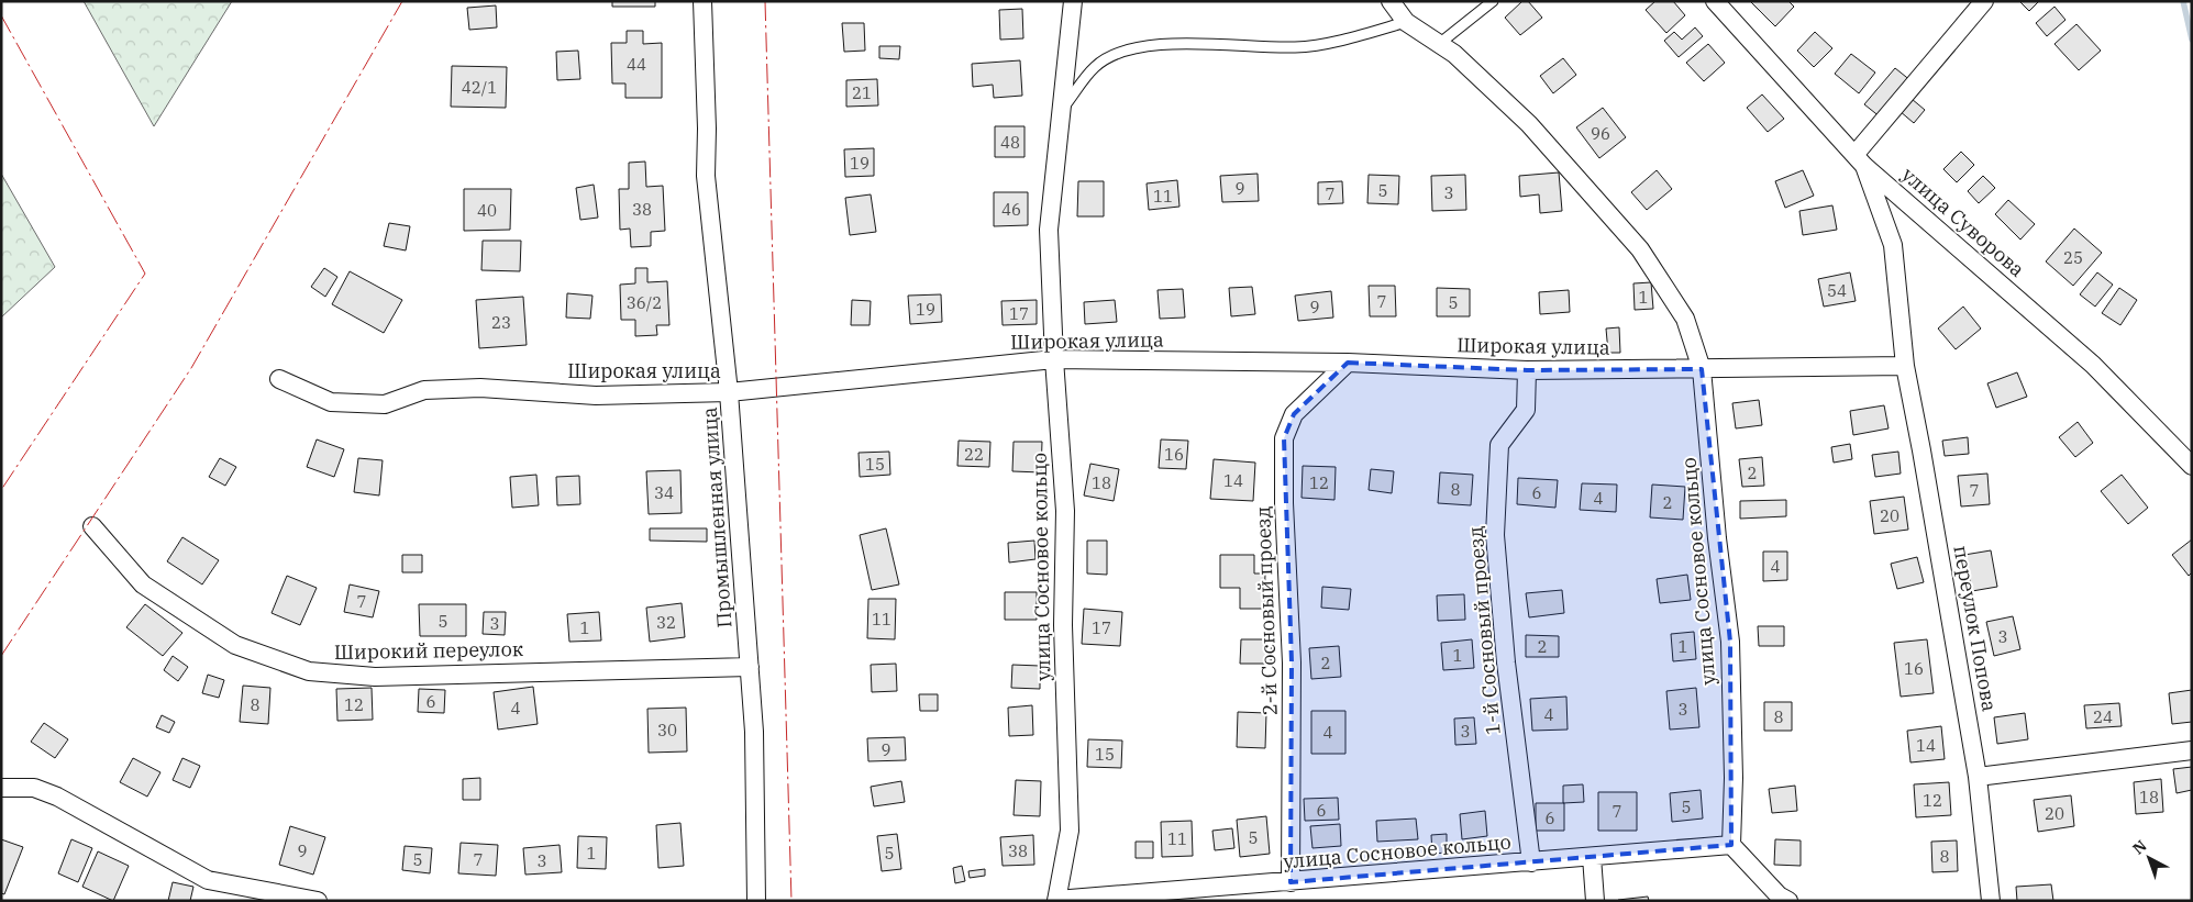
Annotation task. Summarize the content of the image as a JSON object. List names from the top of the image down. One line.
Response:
{"streets":{"street":["улица Суворова","Широкая улица","Промышленная улица","улица Сосновое кольцо","2-й Сосновый проезд","переулок Попова","1-й Сосновый проезд","Широкий переулок"]},"crossings":[["улица Суворова","переулок Попова"],["Широкая улица","Промышленная улица"],["Широкая улица","улица Сосновое кольцо"],["Широкая улица","2-й Сосновый проезд"],["Широкая улица","переулок Попова"],["Широкая улица","1-й Сосновый проезд"],["Промышленная улица","Широкий переулок"],["улица Сосновое кольцо","2-й Сосновый проезд"],["улица Сосновое кольцо","1-й Сосновый проезд"]],"house_numbers":["44","42/1","21","96","48","19","9","5","3","7","11","38","46","40","25","54","1","7","36/2","5","9","19","17","23","22","16","15","2","14","18","12","8","7","34","6","4","2","20","4","7","11","5","32","3","1","17","3","2","1","1","2","16","6","8","12","4","3","4","8","24","30","3","4","14","9","15","18","12","5","6","7","20","6","5","11","9","38","1","5","8","5","7","3"],"north":"top left"}
